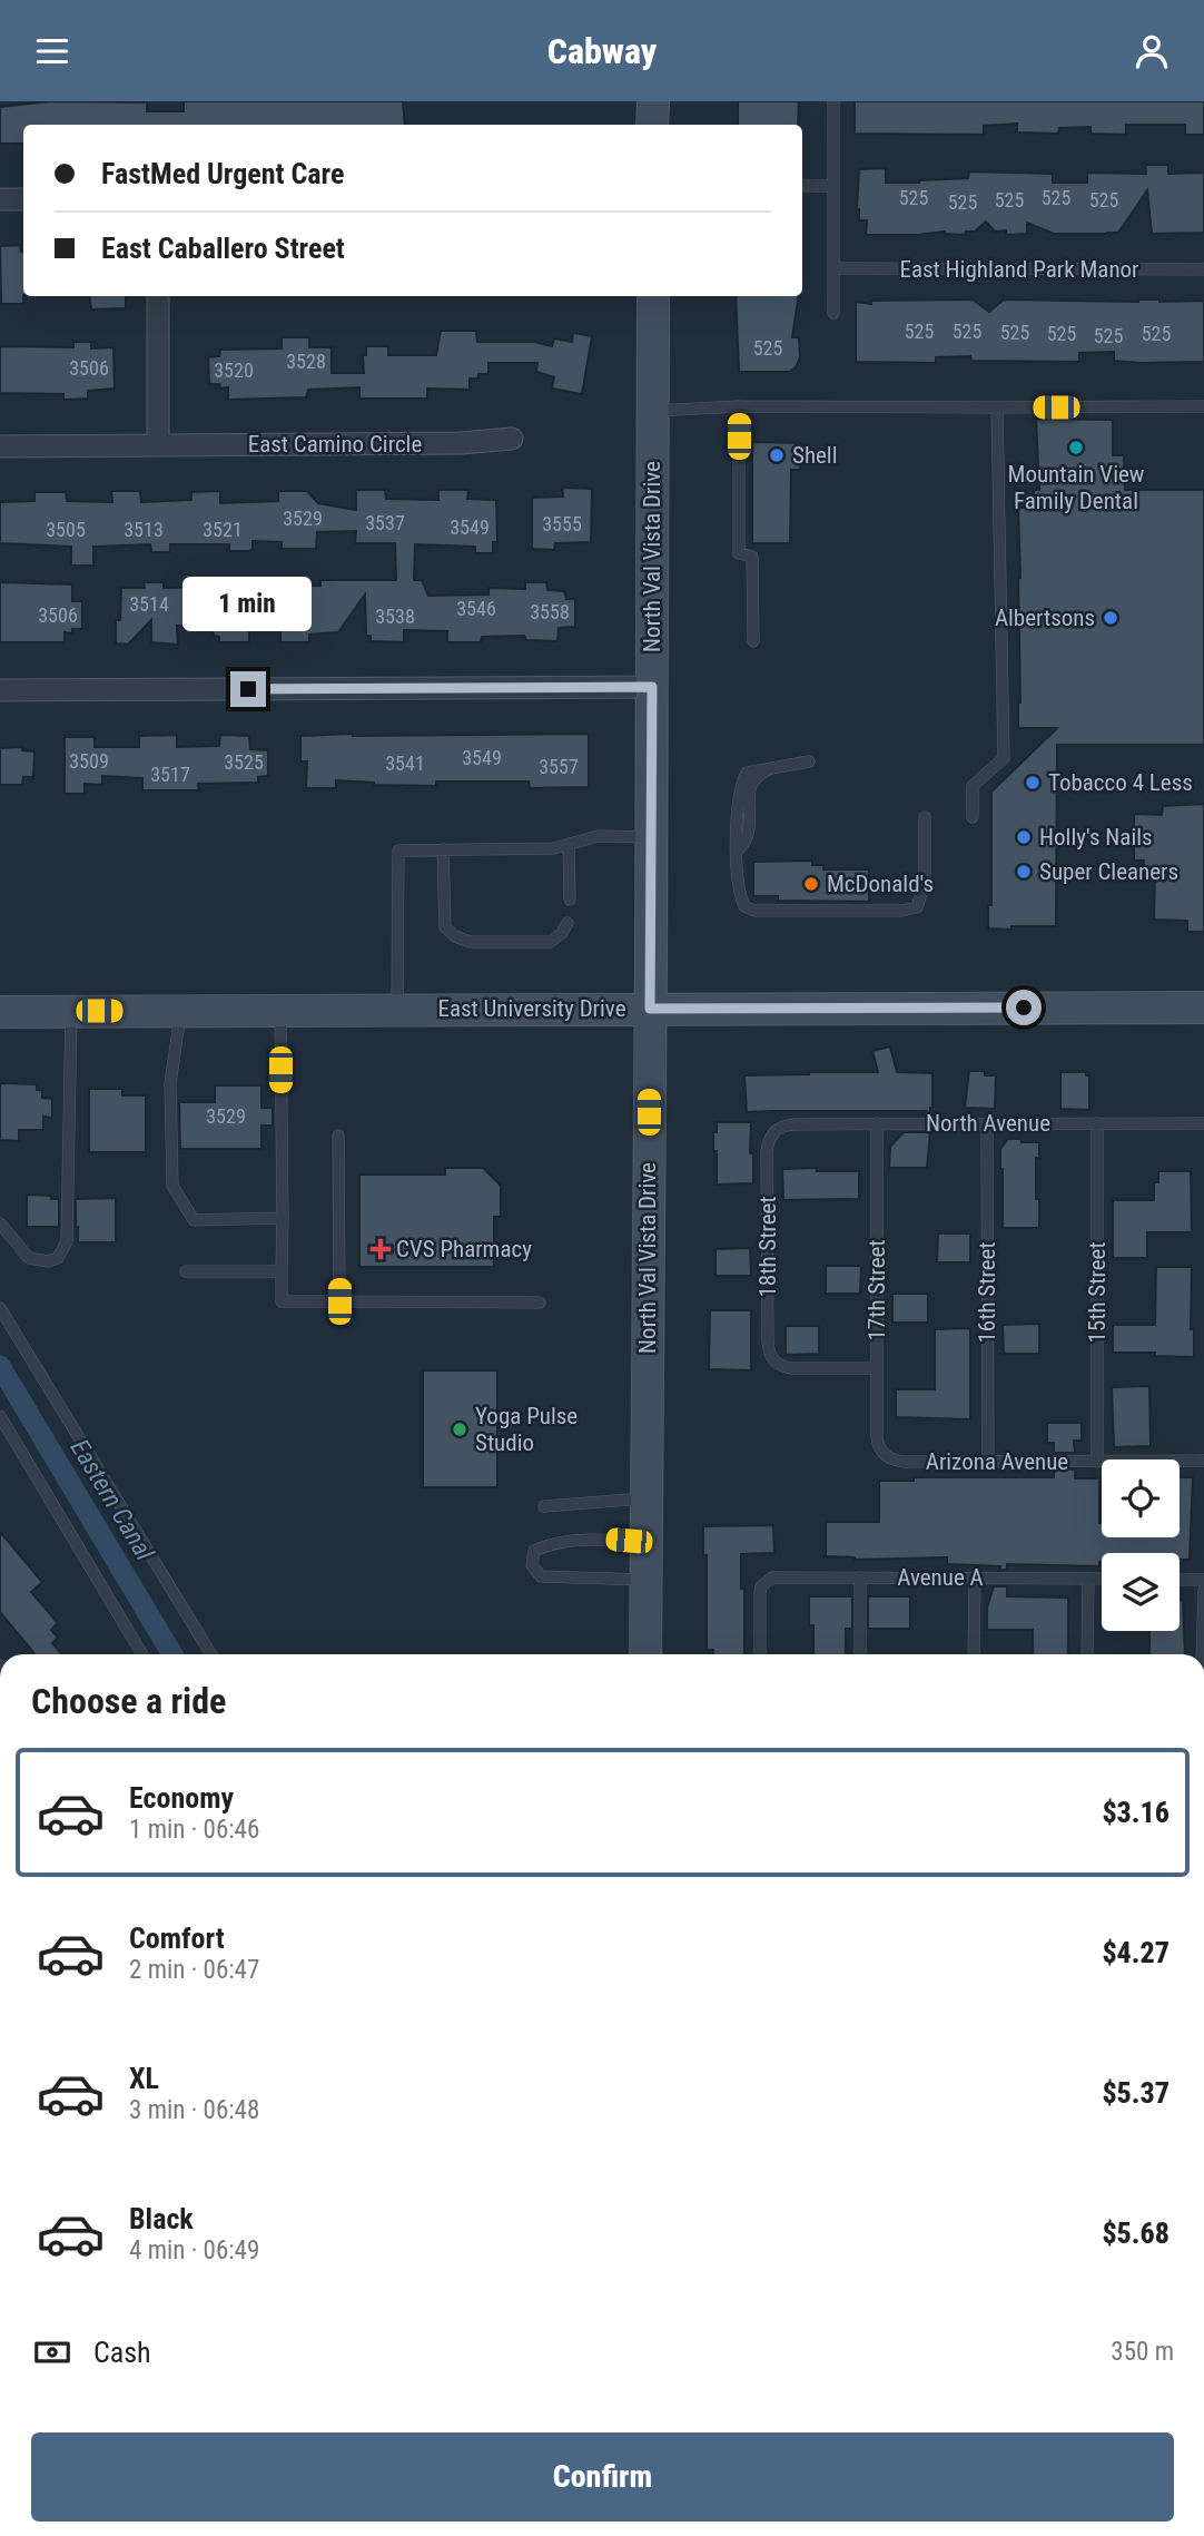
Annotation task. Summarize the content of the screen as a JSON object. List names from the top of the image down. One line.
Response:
{"streets":{"main road":["North Val Vista Drive","East University Drive"],"street":["East Camino Circle"],"lane":["East Highland Park Manor","North Avenue","18th Street","17th Street","16th Street","15th Street","Arizona Avenue","Avenue A"]},"crossings":[["North Val Vista Drive","East University Drive"],["North Avenue","18th Street"],["North Avenue","17th Street"],["North Avenue","16th Street"],["North Avenue","15th Street"],["18th Street","17th Street"],["17th Street","Arizona Avenue"],["16th Street","Arizona Avenue"],["15th Street","Arizona Avenue"]],"water":["Eastern Canal"],"places":{"other":["Mountain View Family Dental","Shell","Albertsons","Tobacco 4 Less","Holly's Nails","Super Cleaners","McDonald's","Yoga Pulse Studio"],"health":["CVS Pharmacy"]},"house_numbers":["525","525","525","525","525","525","525","525","525","525","525","525","3528","3506","3520","3529","3537","3555","3549","3505","3513","3521","3514","3546","3558","3506","3538","3549","3509","3525","3541","3557","3517","3529"],"page":{"header":"Cabway","banner":["FastMed Urgent Care","East Caballero Street"],"bubble":"1 min","heading":"Choose a ride","list":[{"name":"Economy","note":"1 min · 06:46","value":"$3.16"},{"name":"Comfort","note":"2 min · 06:47","value":"$4.27"},{"name":"XL","note":"3 min · 06:48","value":"$5.37"},{"name":"Black","note":"4 min · 06:49","value":"$5.68"}],"pay":["Cash","350 m"],"buttons":"Confirm"}}
